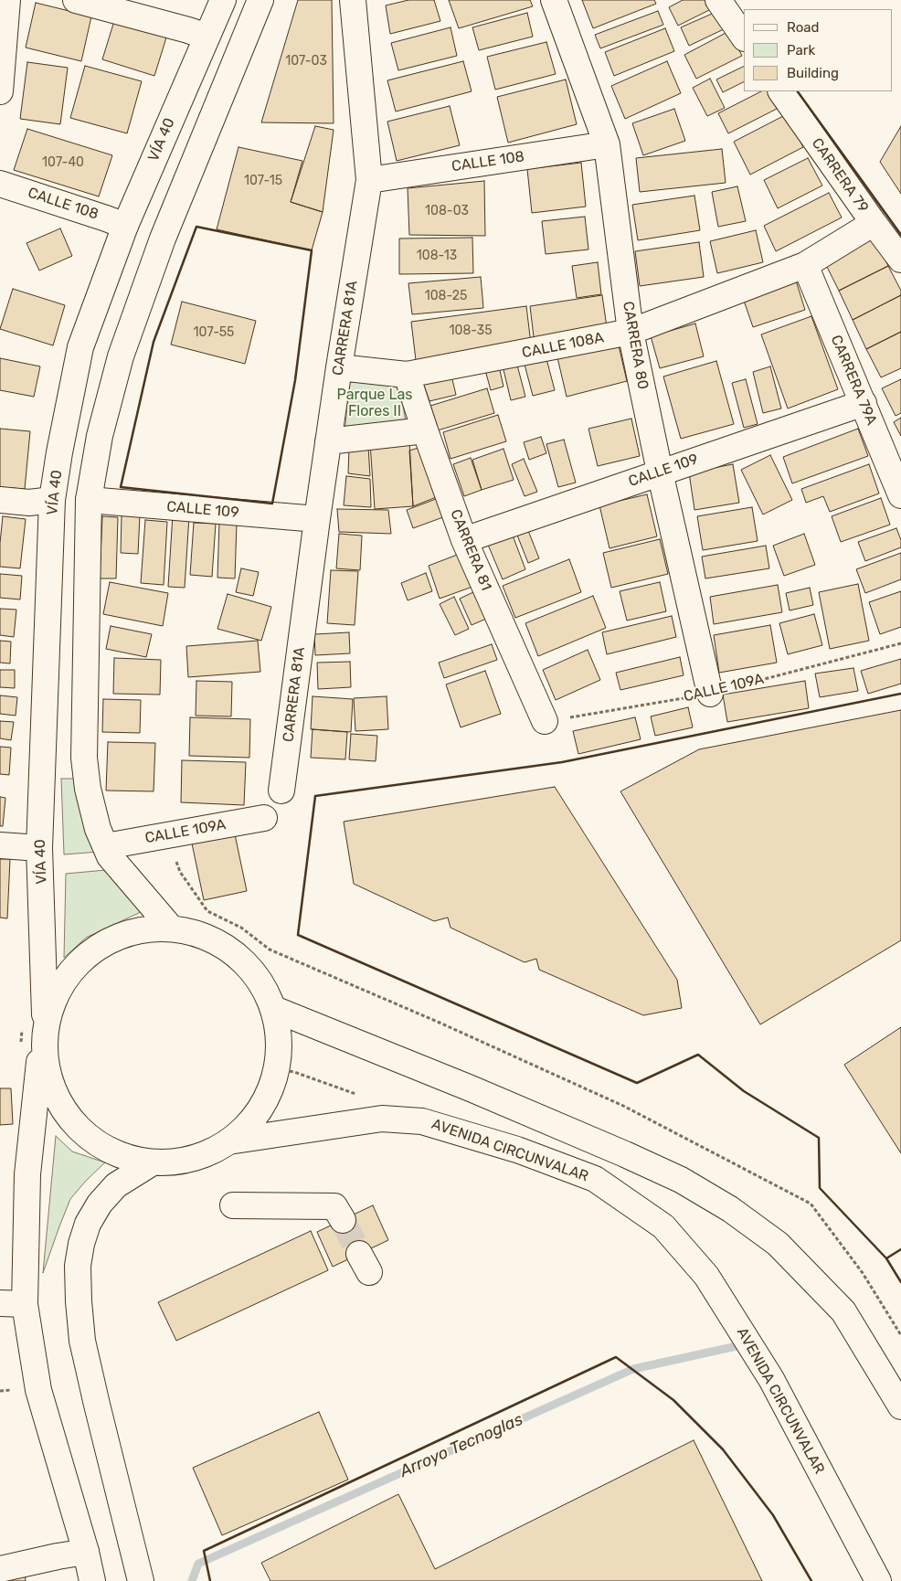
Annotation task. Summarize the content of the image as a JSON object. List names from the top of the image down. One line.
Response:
{"streets":{"main road":["VÍA 40","CALLE 108","CARRERA 79","CARRERA 81A","CALLE 108A","CARRERA 80","CARRERA 79A","CALLE 109","CARRERA 81","CALLE 109A","AVENIDA CIRCUNVALAR"]},"crossings":[["VÍA 40","CALLE 108"],["CALLE 108","CARRERA 81A"],["CALLE 108","CARRERA 80"],["CARRERA 79","CALLE 108A"],["CARRERA 81A","CALLE 108A"],["CARRERA 81A","CALLE 109"],["CALLE 108A","CARRERA 80"],["CALLE 108A","CARRERA 79A"],["CALLE 108A","CARRERA 81"],["CARRERA 80","CALLE 109"],["CARRERA 80","CALLE 109A"],["CARRERA 79A","CALLE 109"],["CALLE 109","CARRERA 81"],["CARRERA 81","CALLE 109A"]],"water":["Arroyo Tecnoglas"],"parks":["Parque Las Flores II"],"house_numbers":["107-03","107-40","107-15","108-03","108-13","108-25","108-35","107-55"],"legend":["Road","Park","Building"]}
